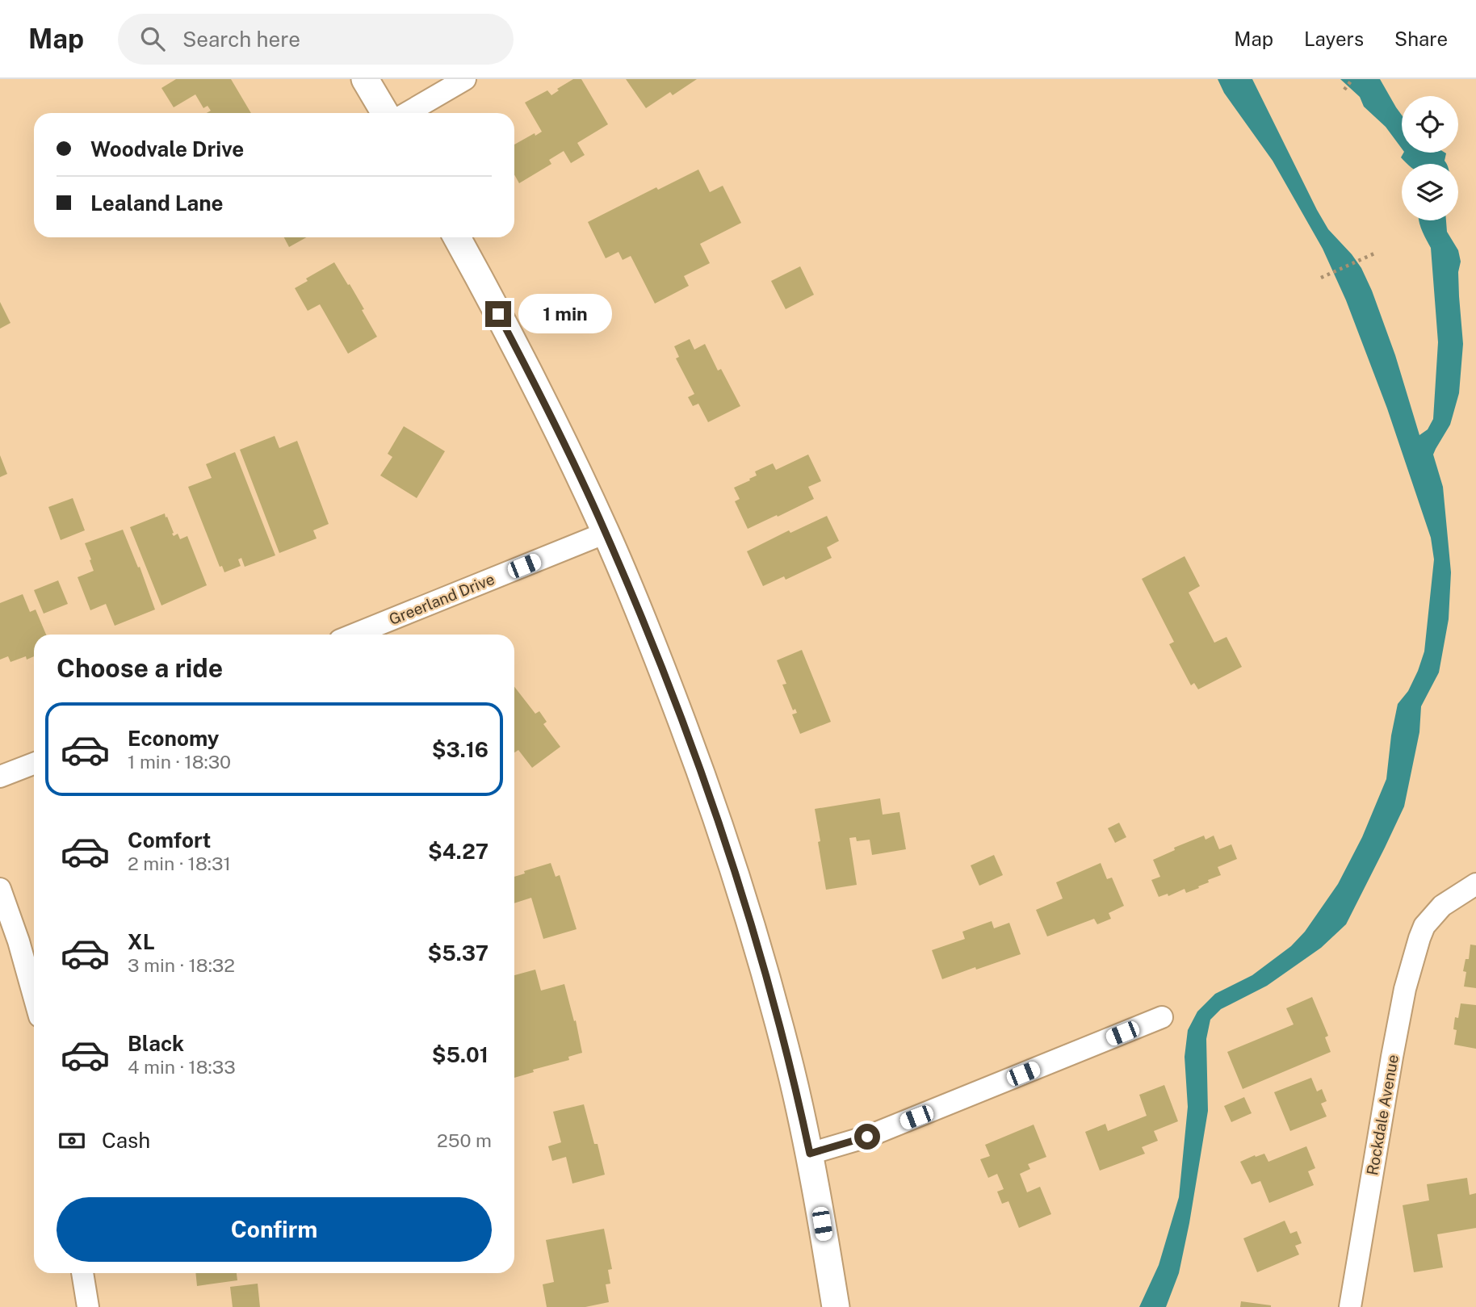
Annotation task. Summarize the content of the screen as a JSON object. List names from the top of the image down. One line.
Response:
{"streets":{"street":["Greerland Drive","Rockdale Avenue"]},"page":{"header":"Map","search":"Search here","nav":["Map","Layers","Share"],"banner":["Woodvale Drive","Lealand Lane"],"bubble":"1 min","heading":"Choose a ride","list":[{"name":"Economy","note":"1 min · 18:30","value":"$3.16"},{"name":"Comfort","note":"2 min · 18:31","value":"$4.27"},{"name":"XL","note":"3 min · 18:32","value":"$5.37"},{"name":"Black","note":"4 min · 18:33","value":"$5.01"}],"pay":["Cash","250 m"],"buttons":"Confirm"}}
